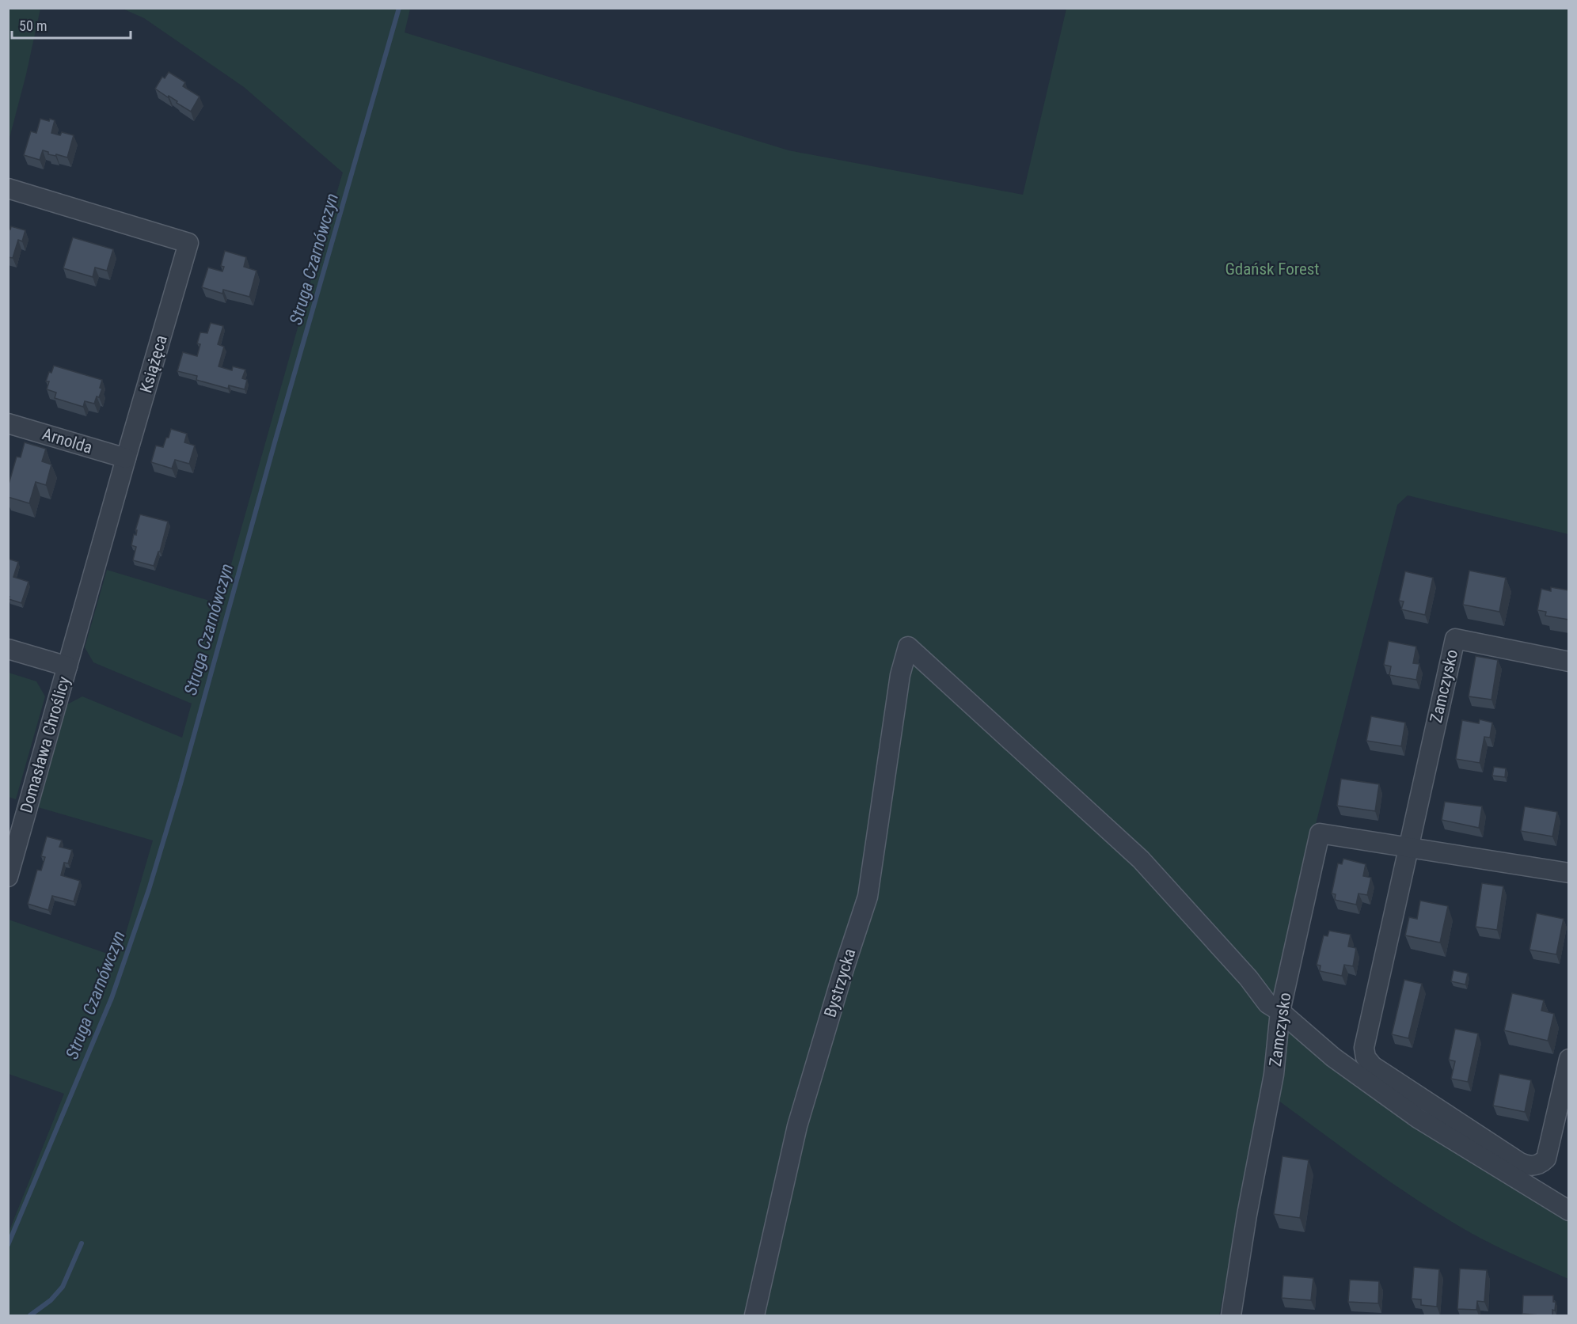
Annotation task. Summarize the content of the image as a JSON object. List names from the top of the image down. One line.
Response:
{"streets":{"street":["Książęca","Arnolda","Zamczysko","Domasława Chroślicy","Bystrzycka"]},"crossings":[["Książęca","Arnolda"],["Książęca","Domasława Chroślicy"],["Zamczysko","Bystrzycka"]],"water":["Struga Czarnówczyn"],"parks":["Gdańsk Forest"],"scale_bar":"50 m"}
